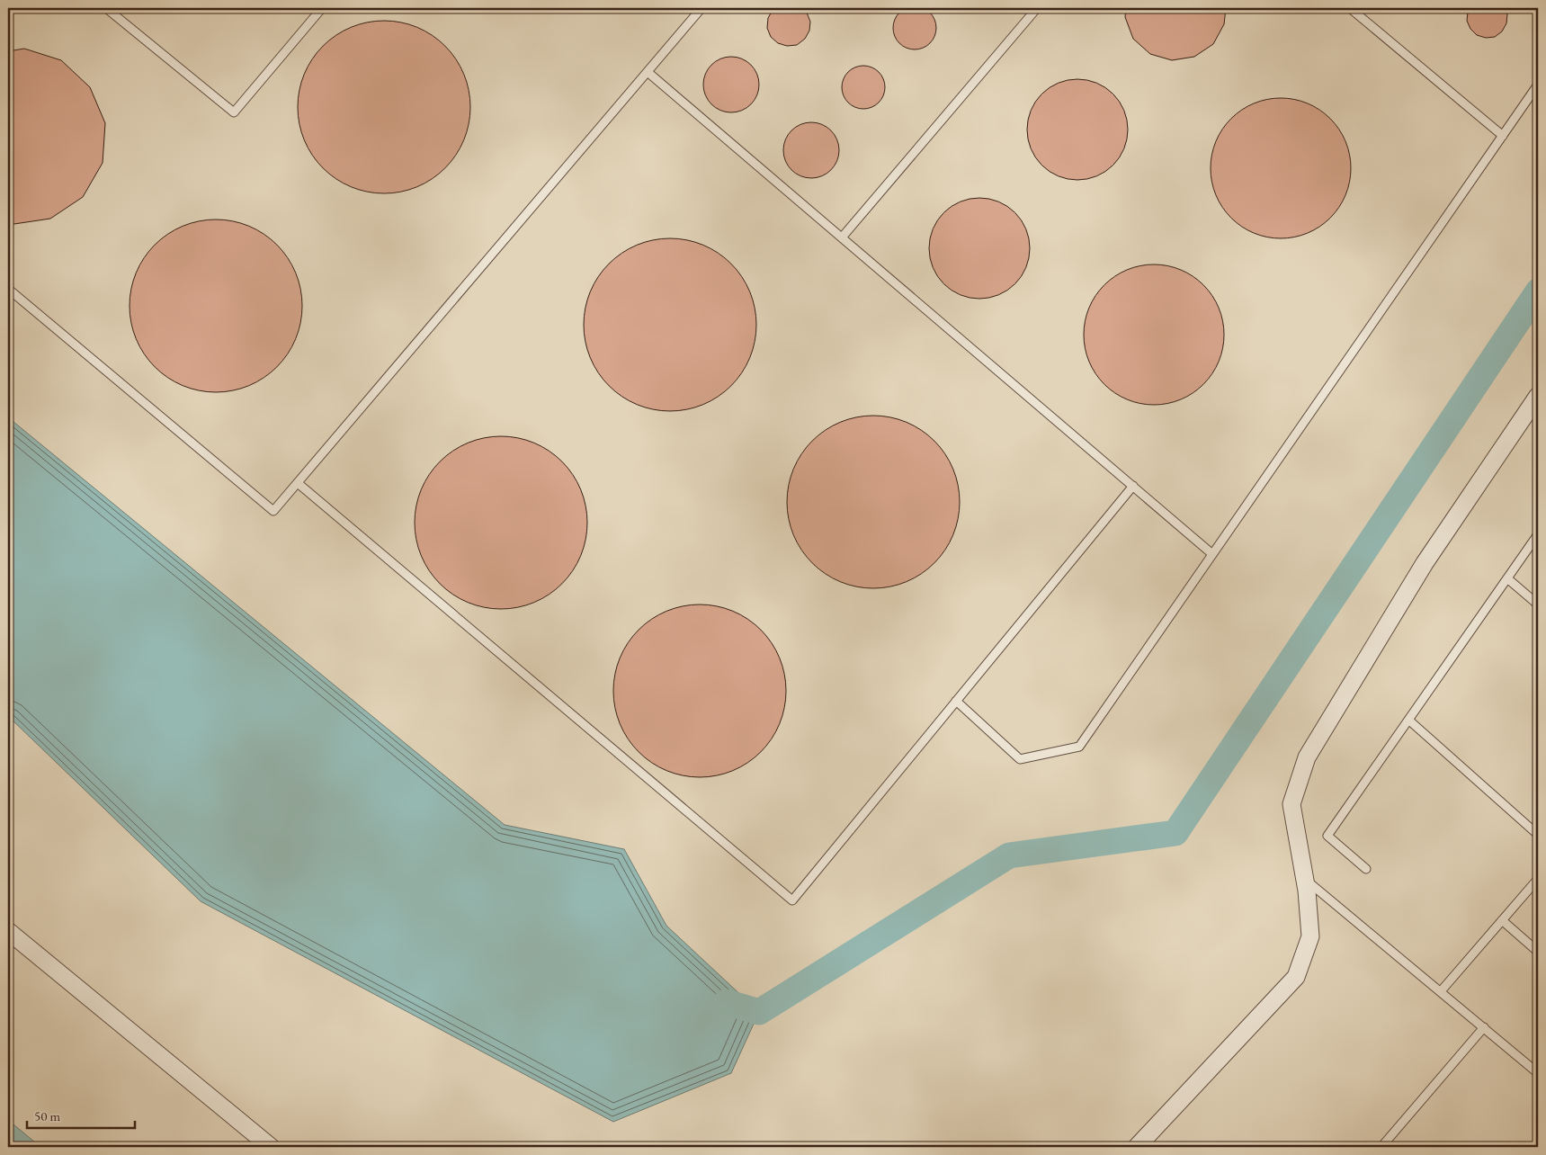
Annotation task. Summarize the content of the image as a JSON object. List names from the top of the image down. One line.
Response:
{"scale_bar":"50 m"}
